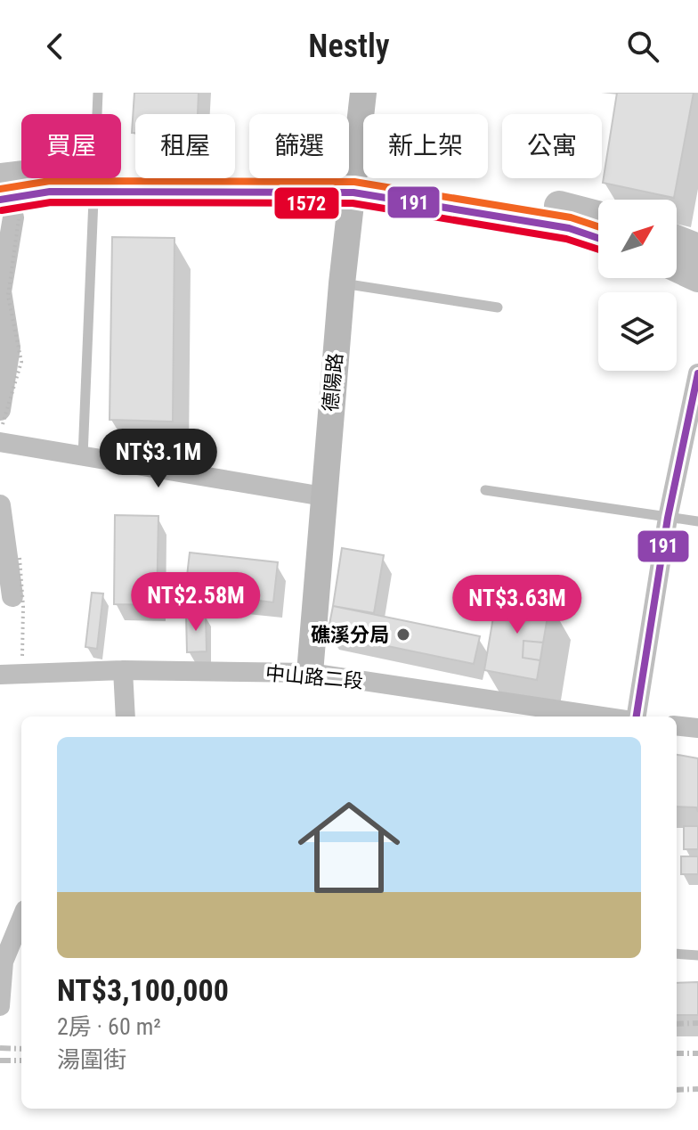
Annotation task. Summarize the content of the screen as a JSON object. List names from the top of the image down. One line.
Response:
{"streets":{"street":["德陽路","中山路二段"]},"crossings":[["德陽路","中山路二段"]],"places":["礁溪分局"],"lines":["transit line 191","transit line 1572"],"north":"top right","page":{"header":"Nestly","chip":["買屋","租屋","篩選","新上架","公寓"],"price":["NT$3.1M","NT$2.58M","NT$3.63M"],"list":[{"name":"NT$3,100,000","note":"2房 · 60 m² · 湯圍街"}]}}
